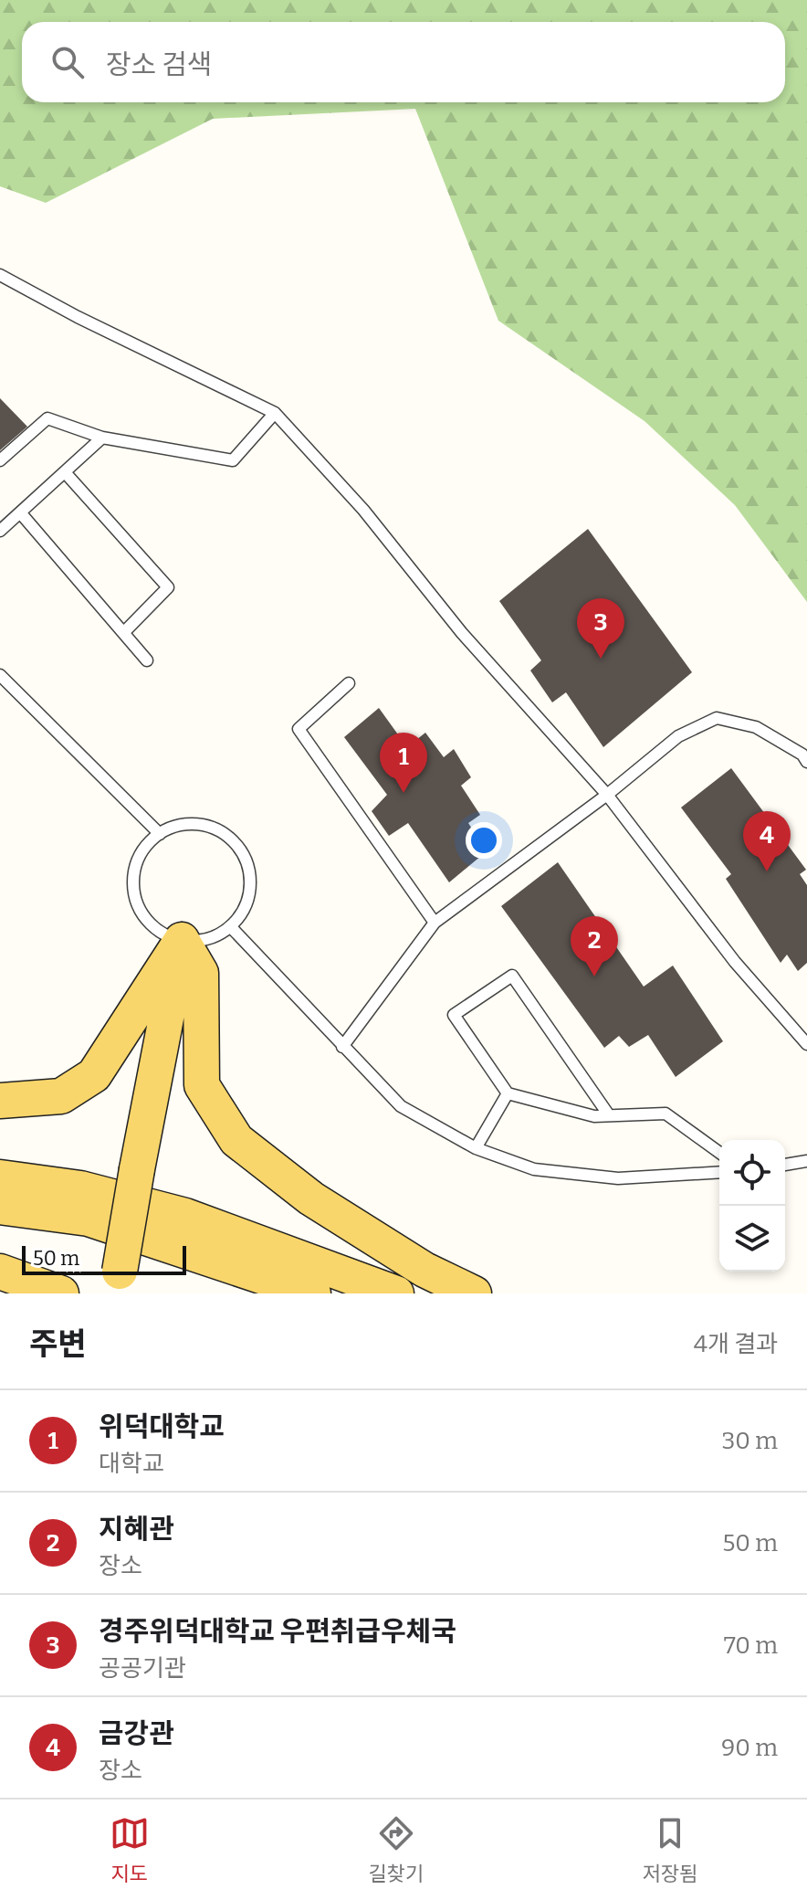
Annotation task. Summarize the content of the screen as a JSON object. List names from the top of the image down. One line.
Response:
{"scale_bar":"50 m","page":{"search":"장소 검색","pins":["3","1","4","2"],"scale":"50 m","heading":["주변","4개 결과"],"list":[{"mark":"1","name":"위덕대학교","note":"대학교","value":"30 m"},{"mark":"2","name":"지혜관","note":"장소","value":"50 m"},{"mark":"3","name":"경주위덕대학교 우편취급우체국","note":"공공기관","value":"70 m"},{"mark":"4","name":"금강관","note":"장소","value":"90 m"}],"nav":["지도","길찾기","저장됨"]}}
